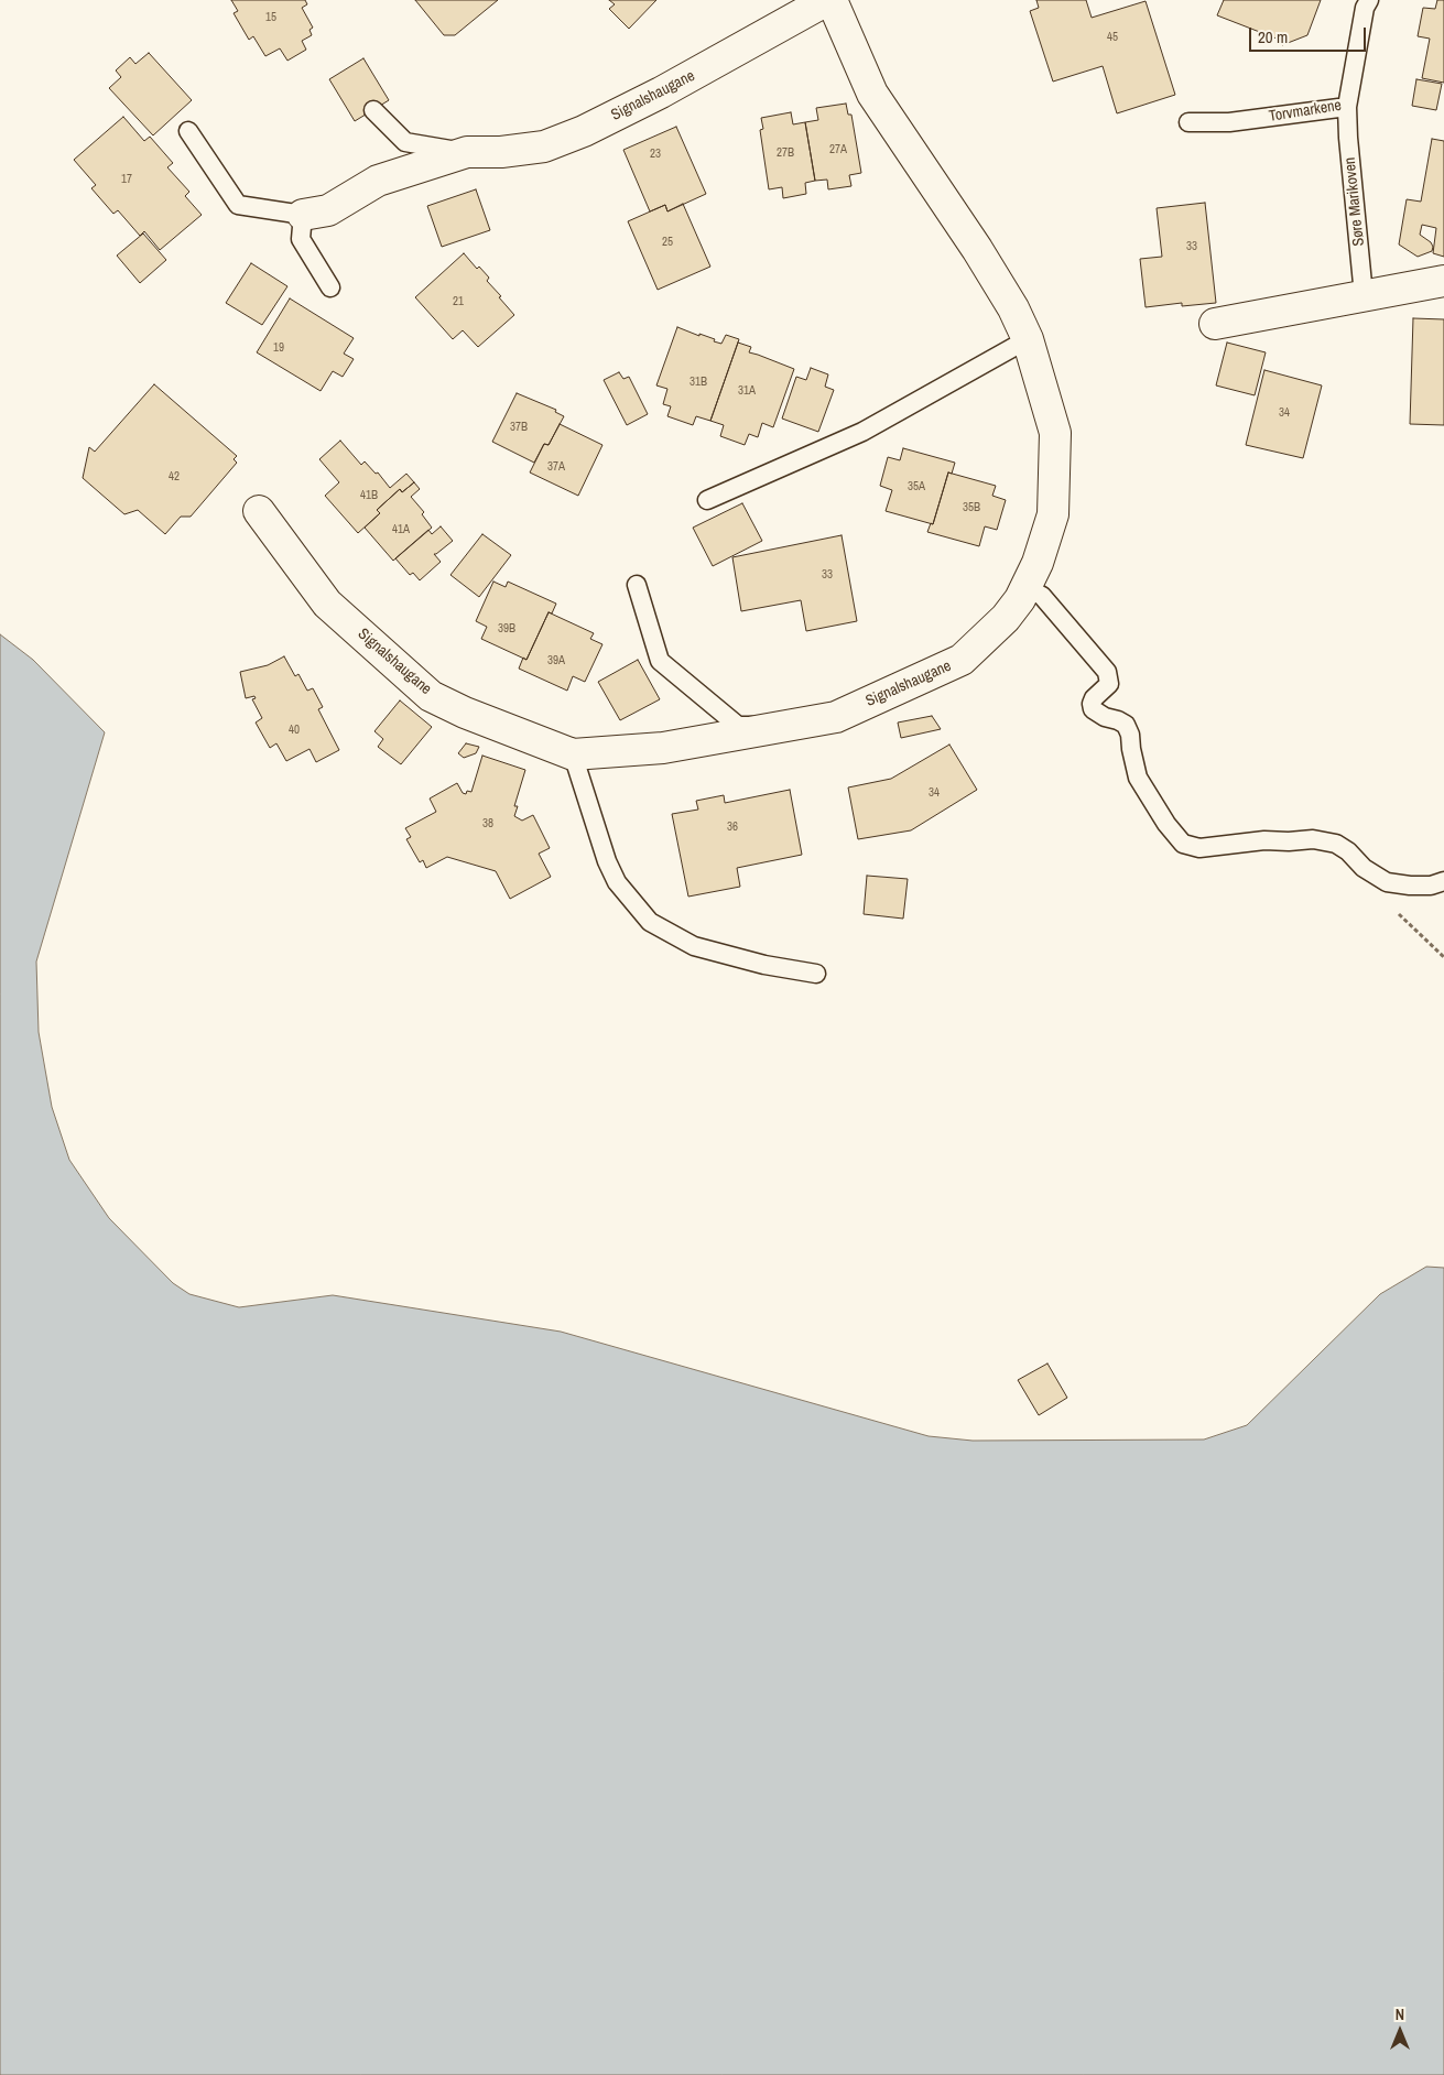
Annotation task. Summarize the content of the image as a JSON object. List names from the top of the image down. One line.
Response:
{"streets":{"street":["Signalshaugane"],"lane":["Torvmarkene","Søre Marikoven"]},"crossings":[["Torvmarkene","Søre Marikoven"]],"house_numbers":["15","45","27A","27B","23","17","25","33","21","19","31B","31A","34","37B","37A","42","35A","41B","35B","41A","33","39B","39A","40","34","38","36"],"scale_bar":"20 m","north":"top"}
